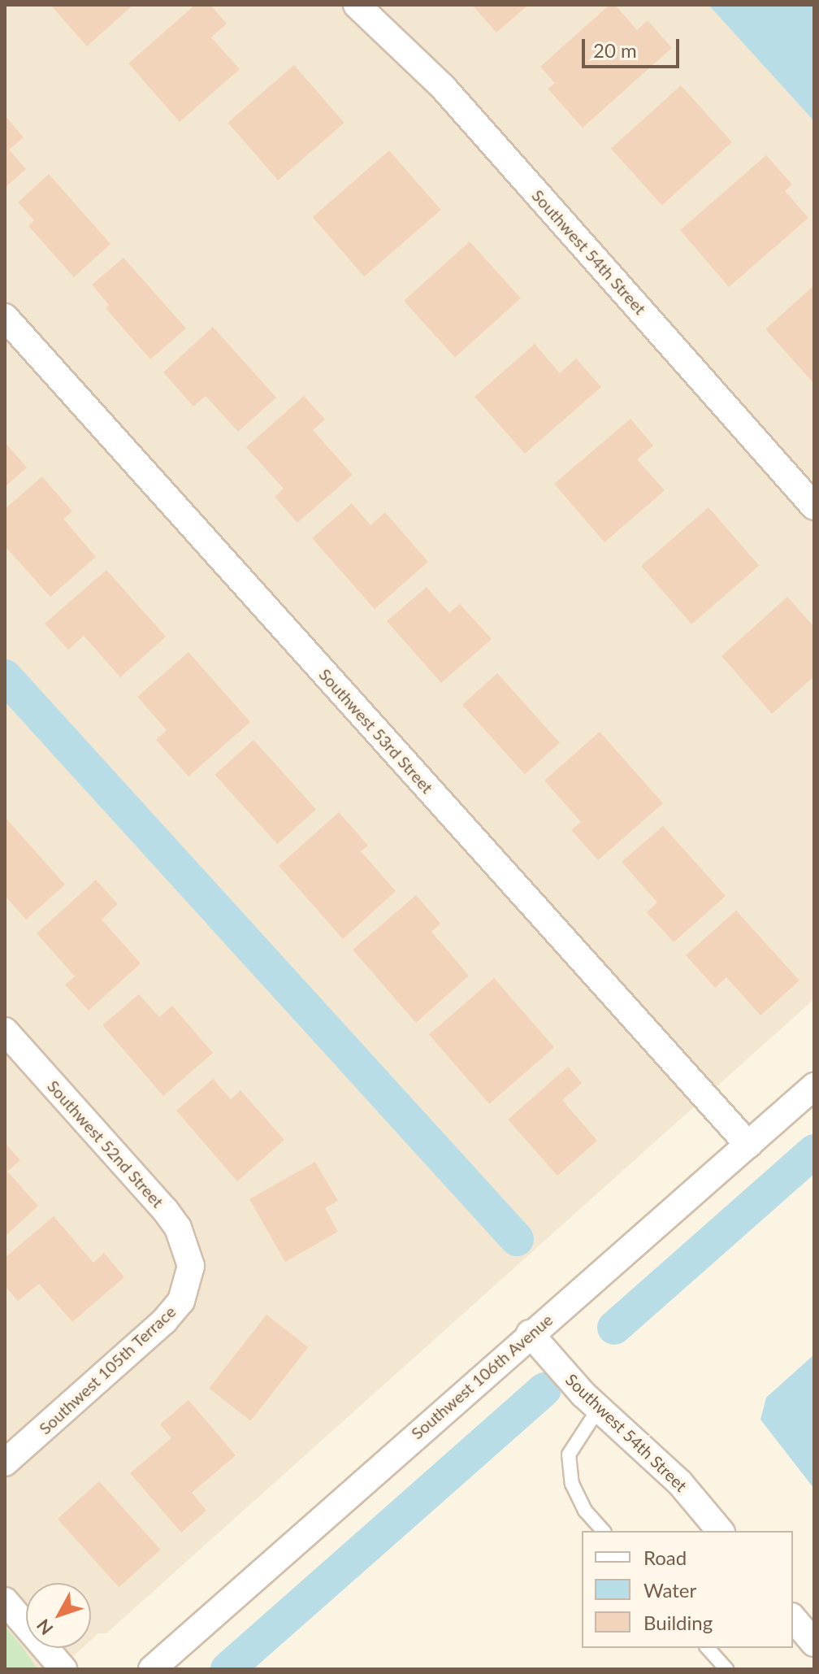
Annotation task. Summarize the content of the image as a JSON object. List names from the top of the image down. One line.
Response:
{"streets":{"street":["Southwest 54th Street","Southwest 53rd Street","Southwest 52nd Street","Southwest 105th Terrace","Southwest 106th Avenue"]},"crossings":[["Southwest 54th Street","Southwest 106th Avenue"],["Southwest 53rd Street","Southwest 106th Avenue"],["Southwest 52nd Street","Southwest 105th Terrace"]],"legend":["Road","Water","Building"],"scale_bar":"20 m","north":"bottom left"}
